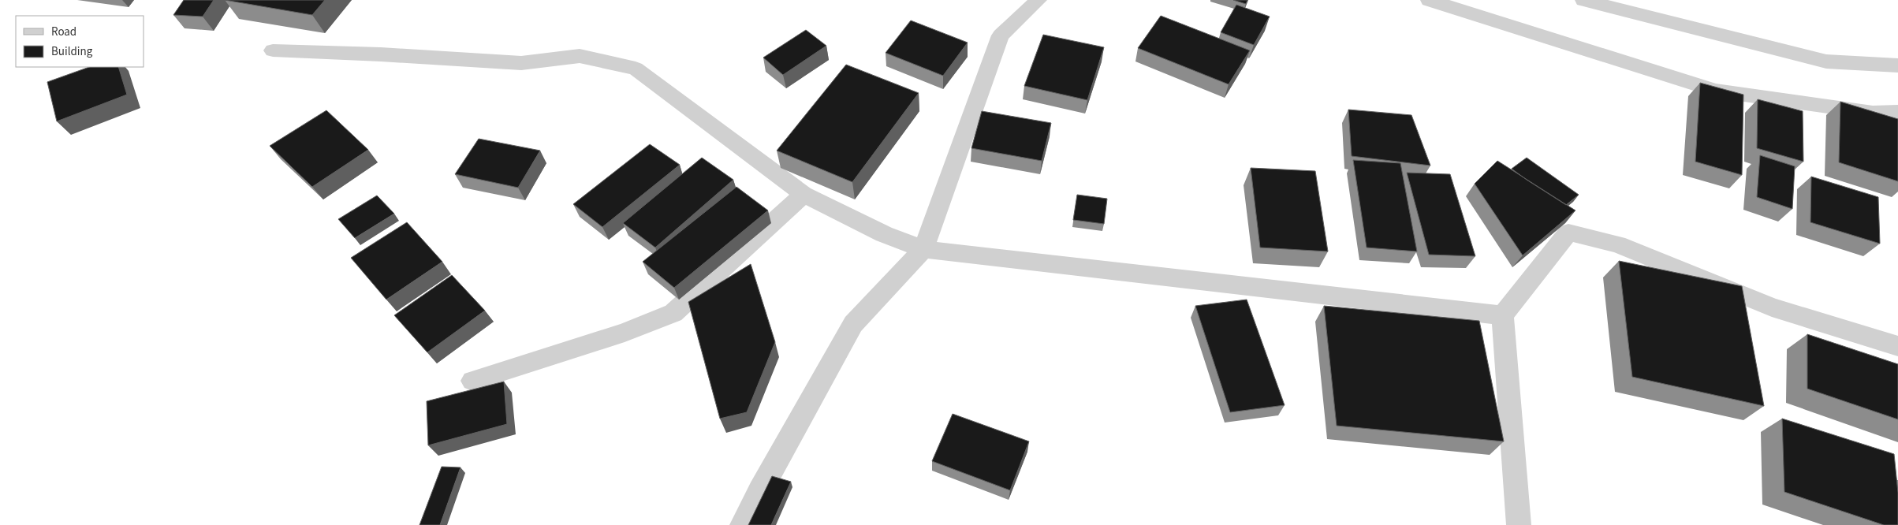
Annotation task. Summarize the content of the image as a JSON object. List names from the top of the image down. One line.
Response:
{"legend":["Road","Building"]}
